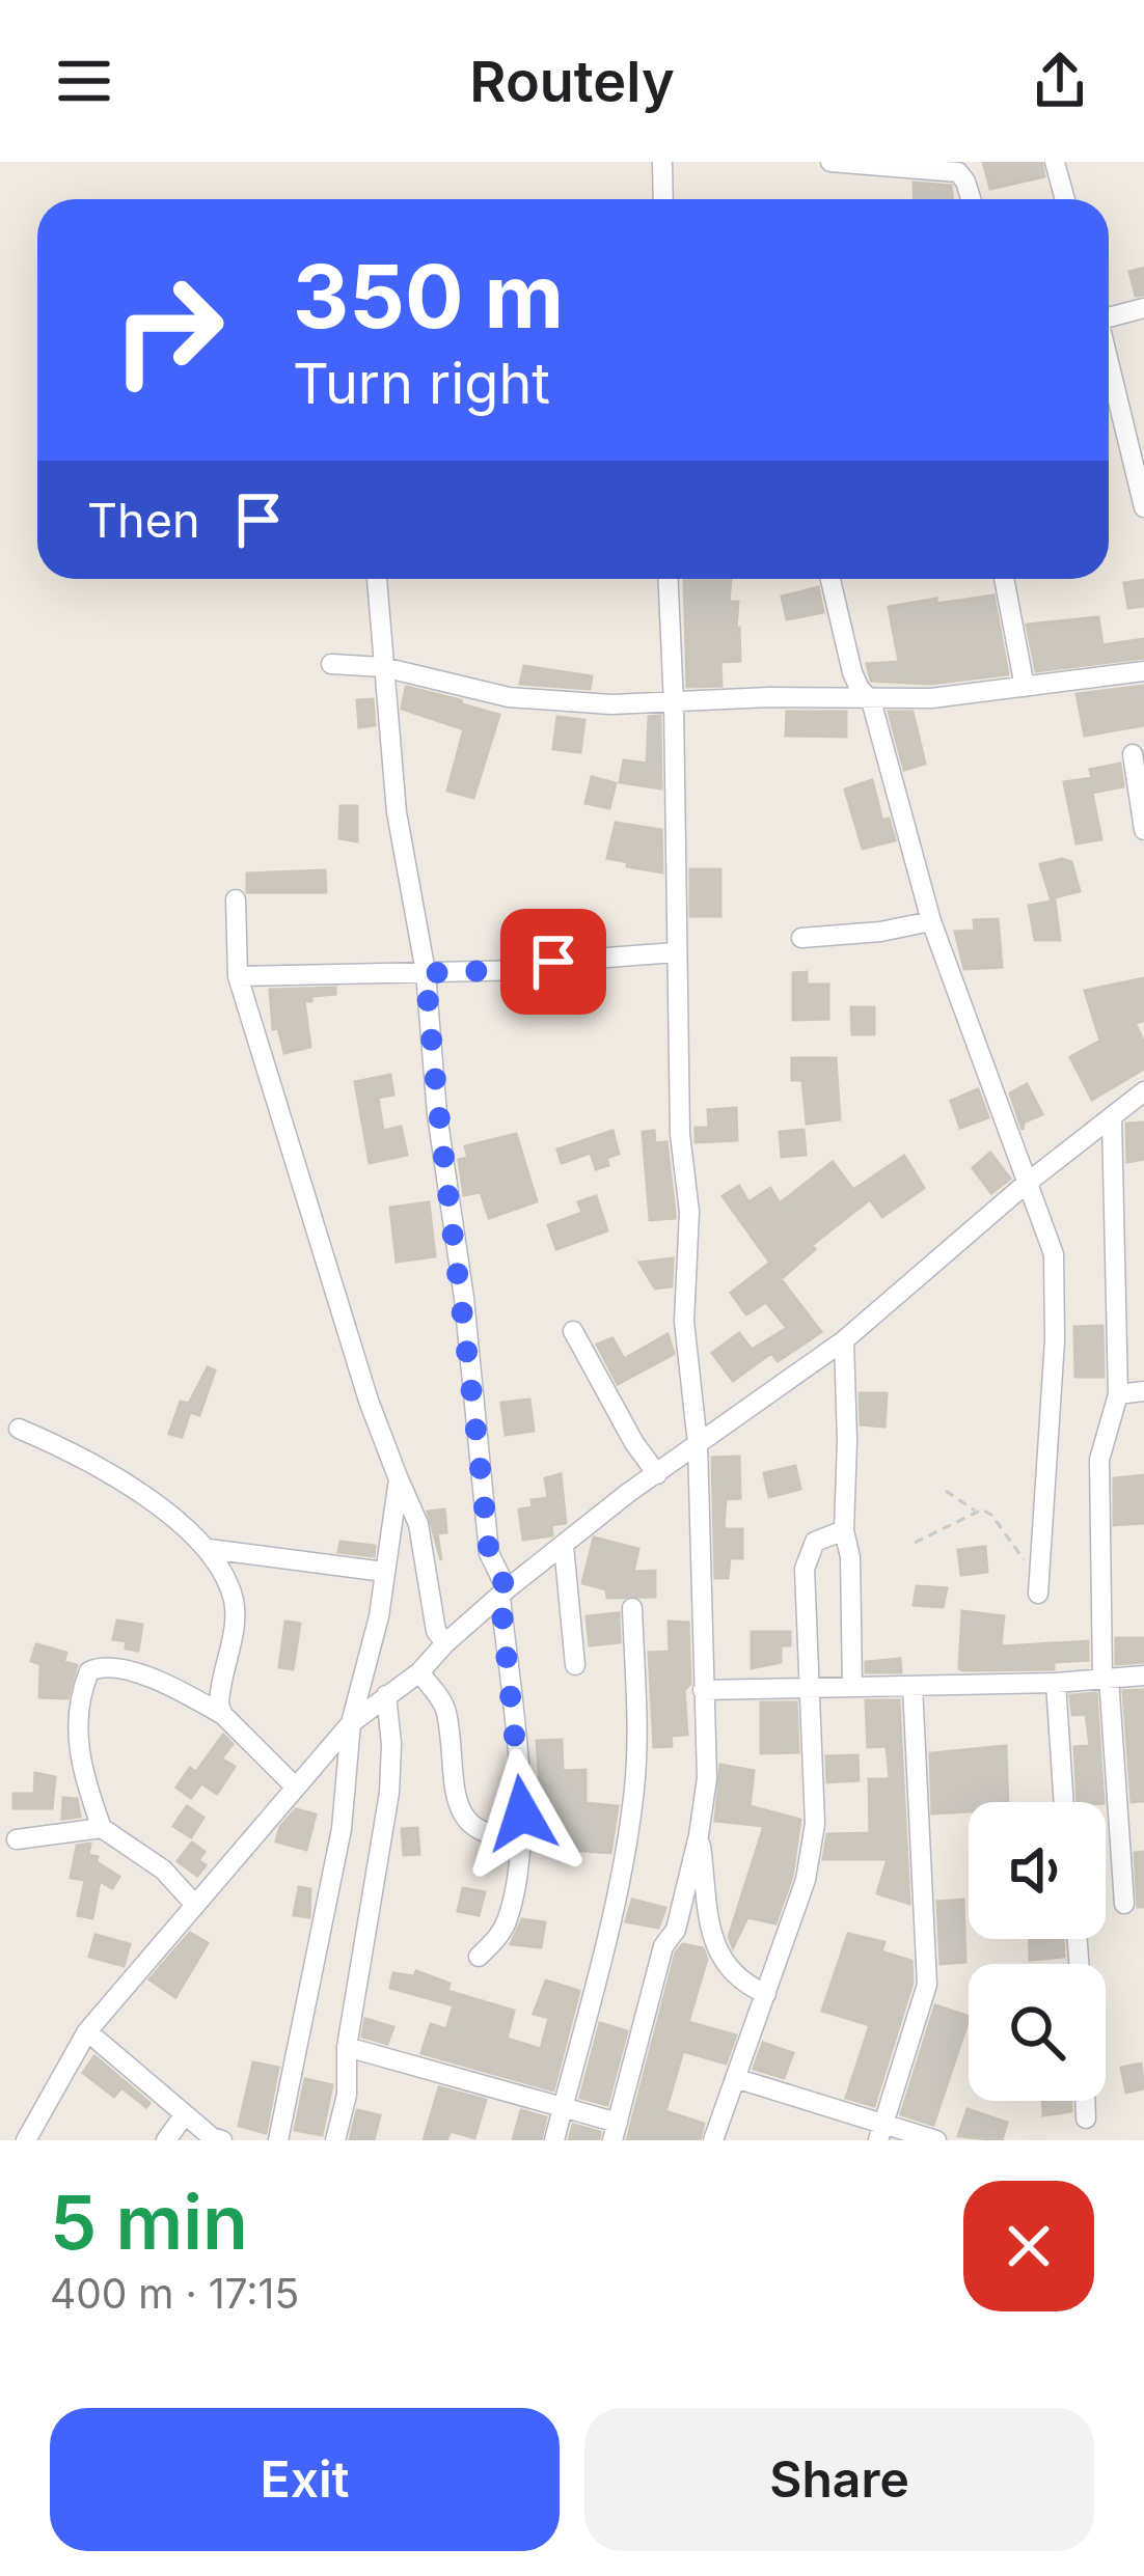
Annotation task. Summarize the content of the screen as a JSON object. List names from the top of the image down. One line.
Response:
{"page":{"header":"Routely","turn":["350 m","Turn right"],"then":"Then","heading":["5 min","400 m · 17:15"],"buttons":["Exit","Share"]}}
